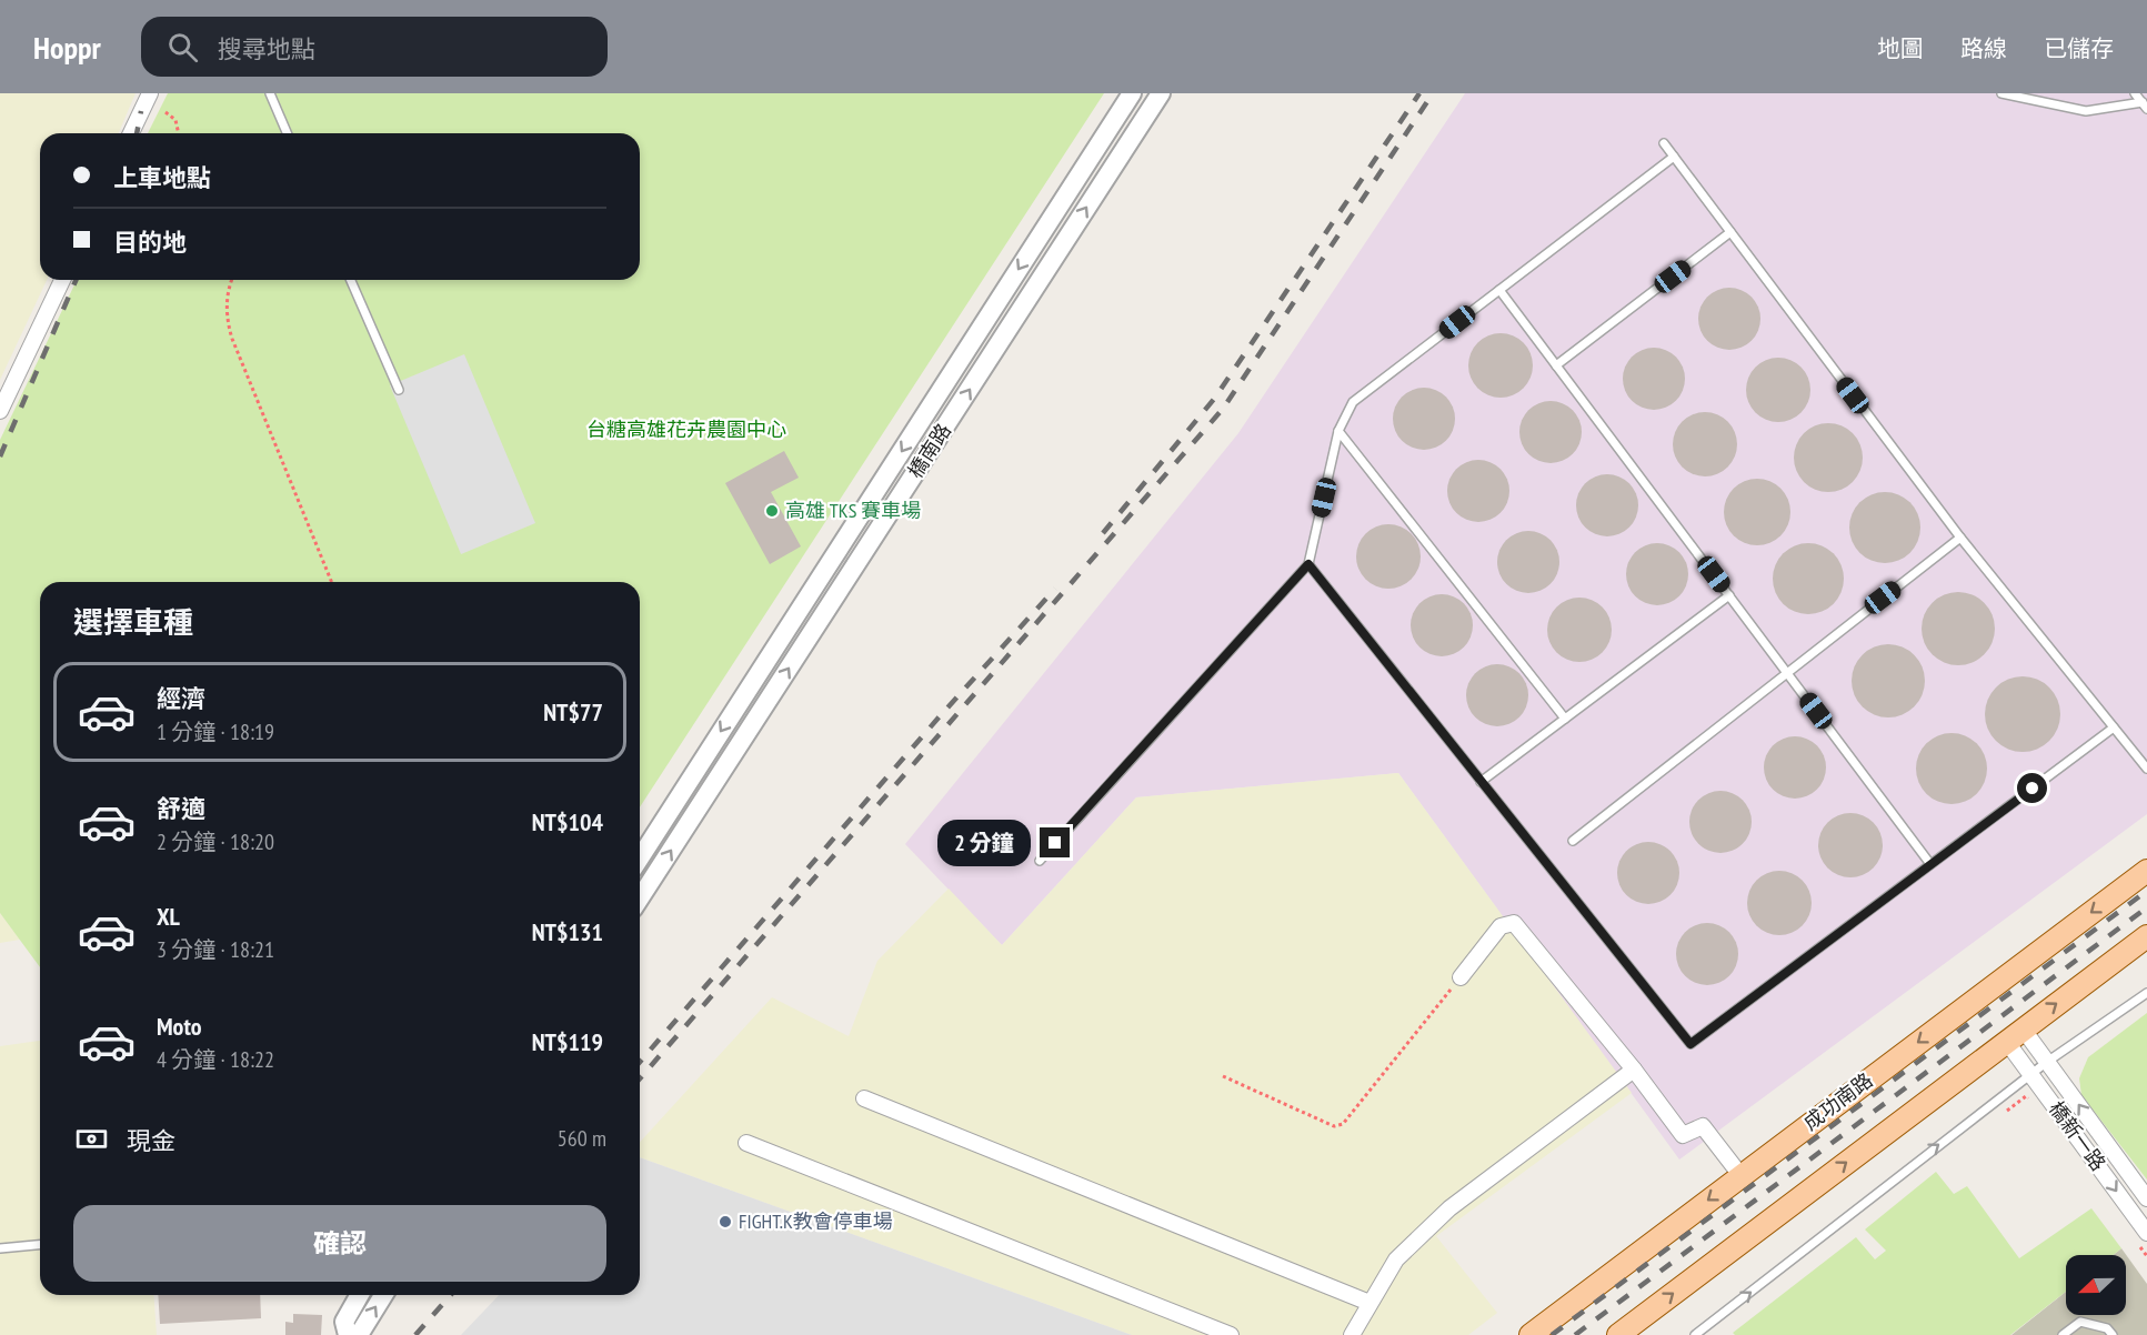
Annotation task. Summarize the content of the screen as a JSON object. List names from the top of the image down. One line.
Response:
{"streets":{"main road":["成功南路"],"street":["橋南路","橋新一路"]},"parks":["台糖高雄花卉農園中心"],"places":["高雄 TKS 賽車場","FIGHT.K教會停車場"],"north":"left","page":{"header":"Hoppr","search":"搜尋地點","nav":["地圖","路線","已儲存"],"banner":["上車地點","目的地"],"heading":"選擇車種","list":[{"name":"經濟","note":"1 分鐘 · 18:19","value":"NT$77"},{"name":"舒適","note":"2 分鐘 · 18:20","value":"NT$104"},{"name":"XL","note":"3 分鐘 · 18:21","value":"NT$131"},{"name":"Moto","note":"4 分鐘 · 18:22","value":"NT$119"}],"bubble":"2 分鐘","pay":["現金","560 m"],"buttons":"確認"}}
